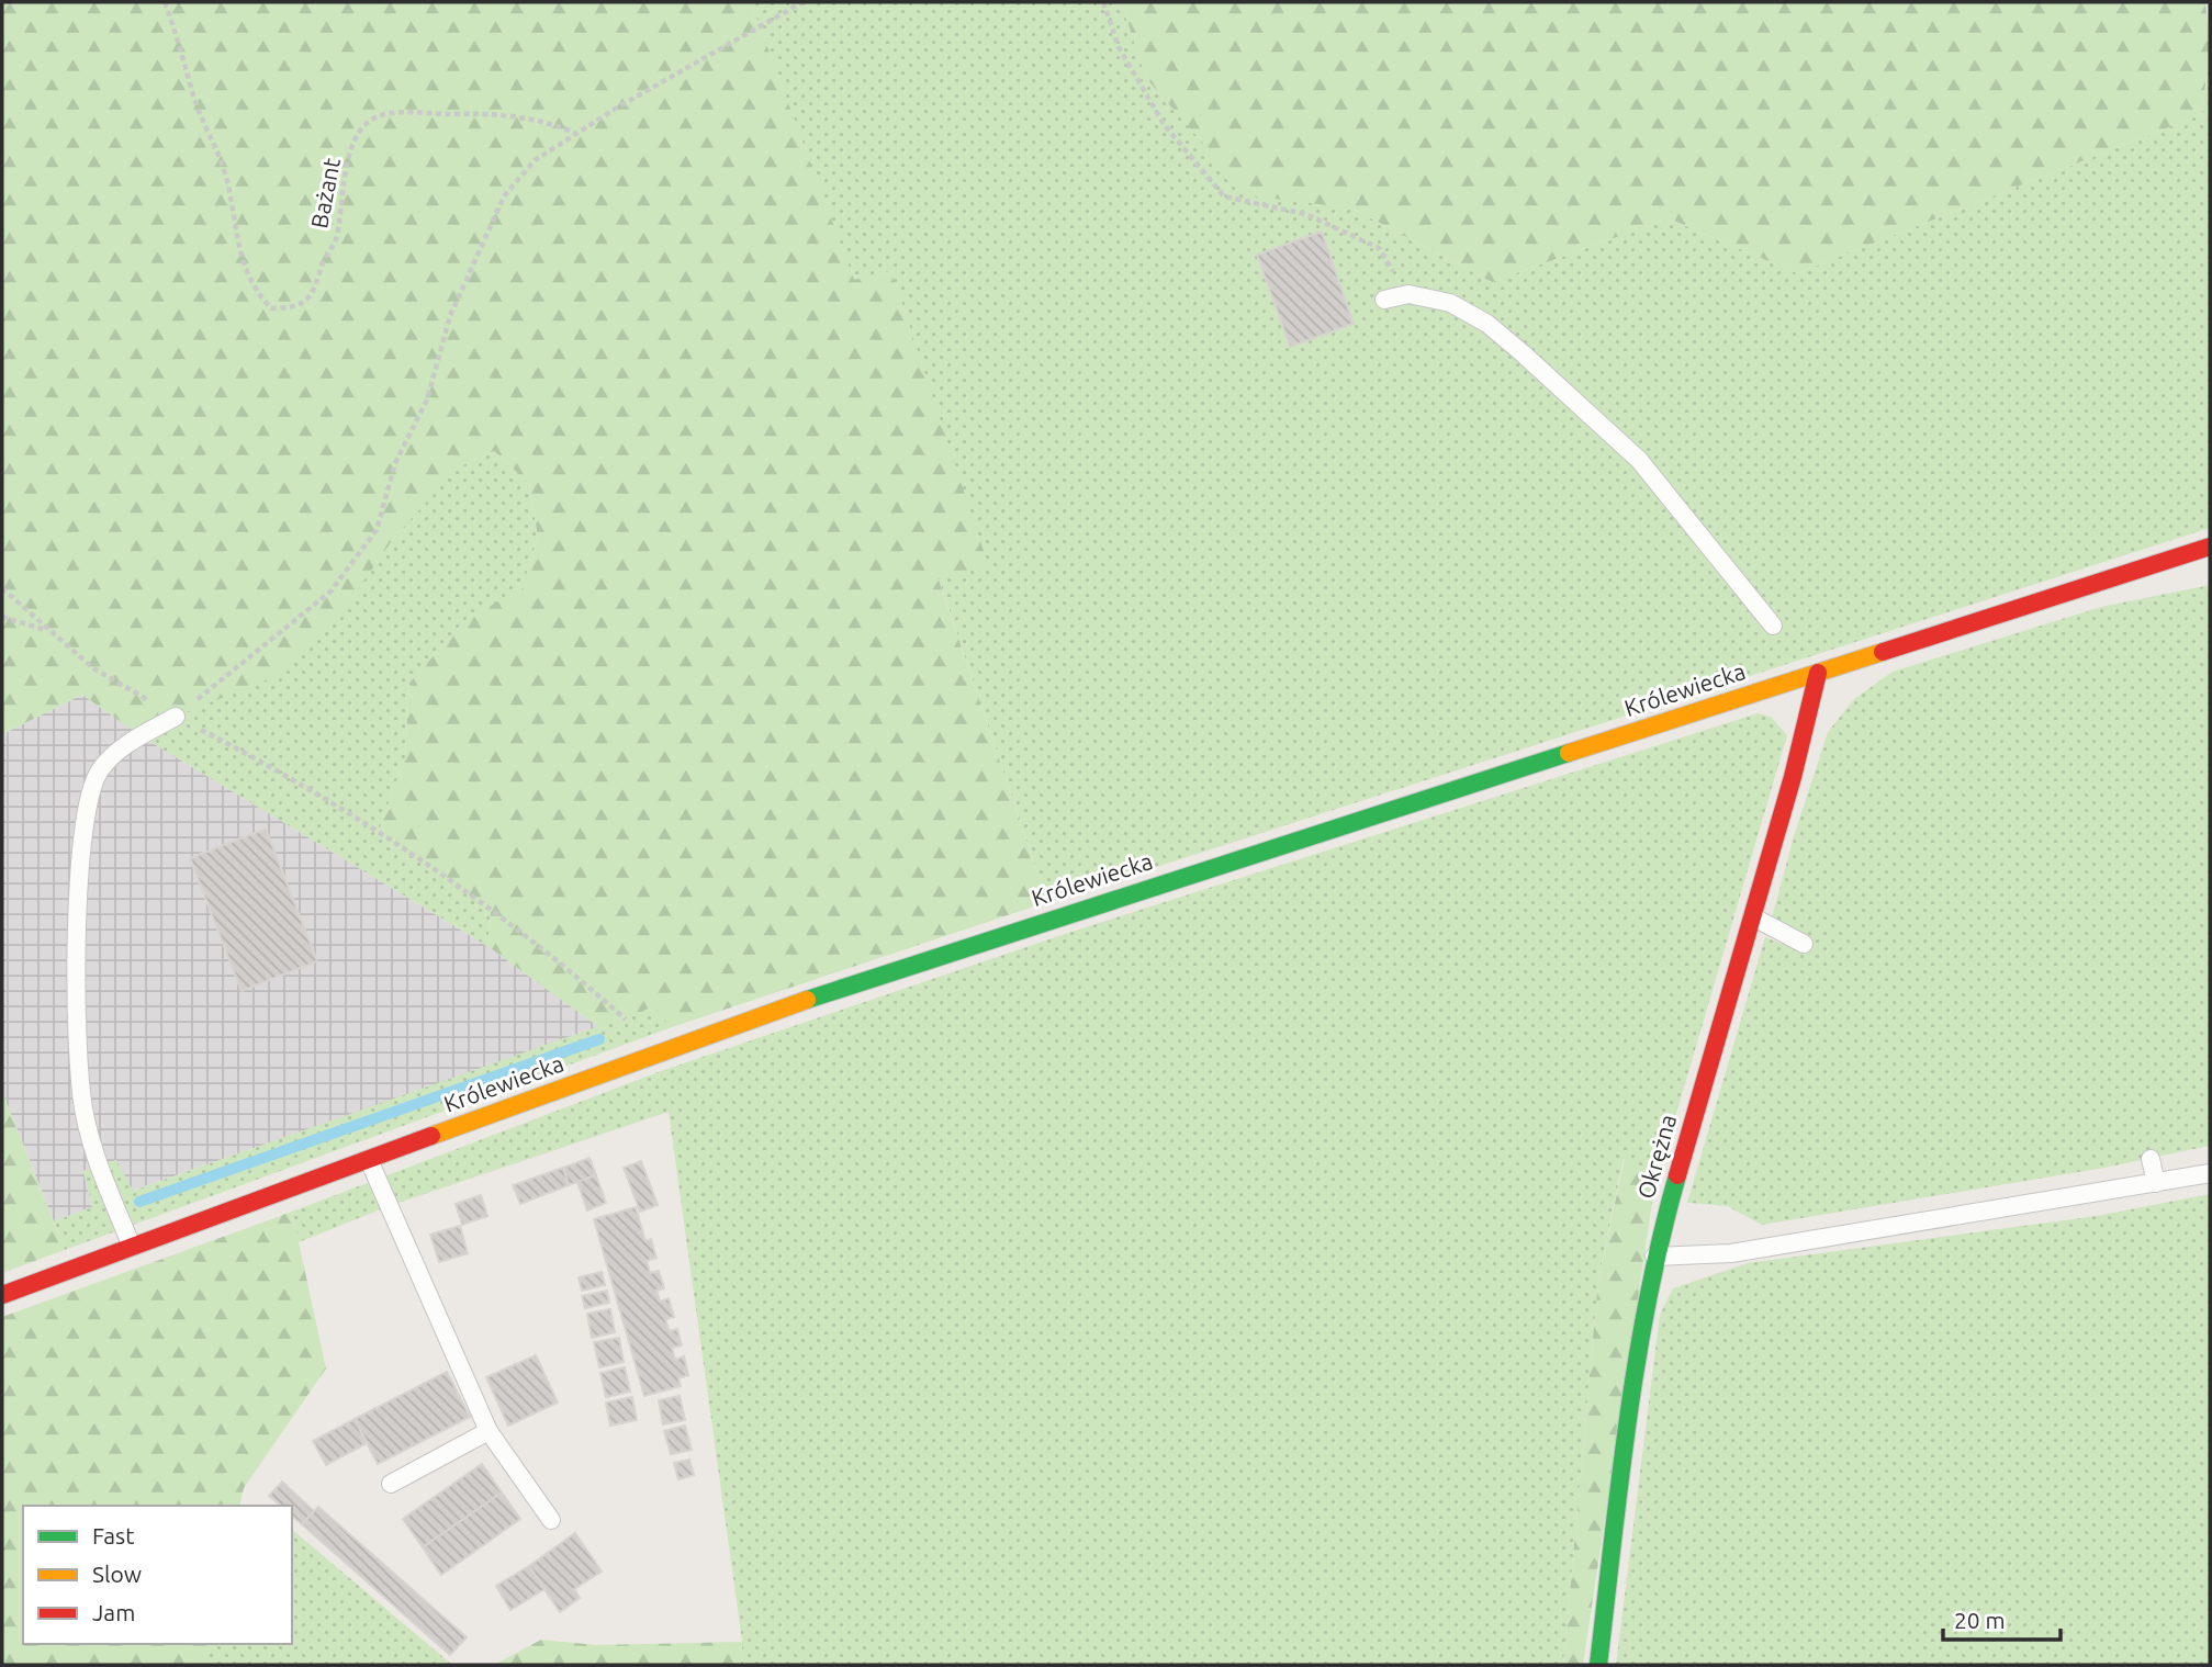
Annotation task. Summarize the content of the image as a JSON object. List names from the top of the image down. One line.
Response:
{"streets":{"main road":["Królewiecka","Okrężna"],"path":["Bażant"]},"crossings":[["Królewiecka","Okrężna"]],"legend":["Fast","Slow","Jam"],"scale_bar":"20 m"}
